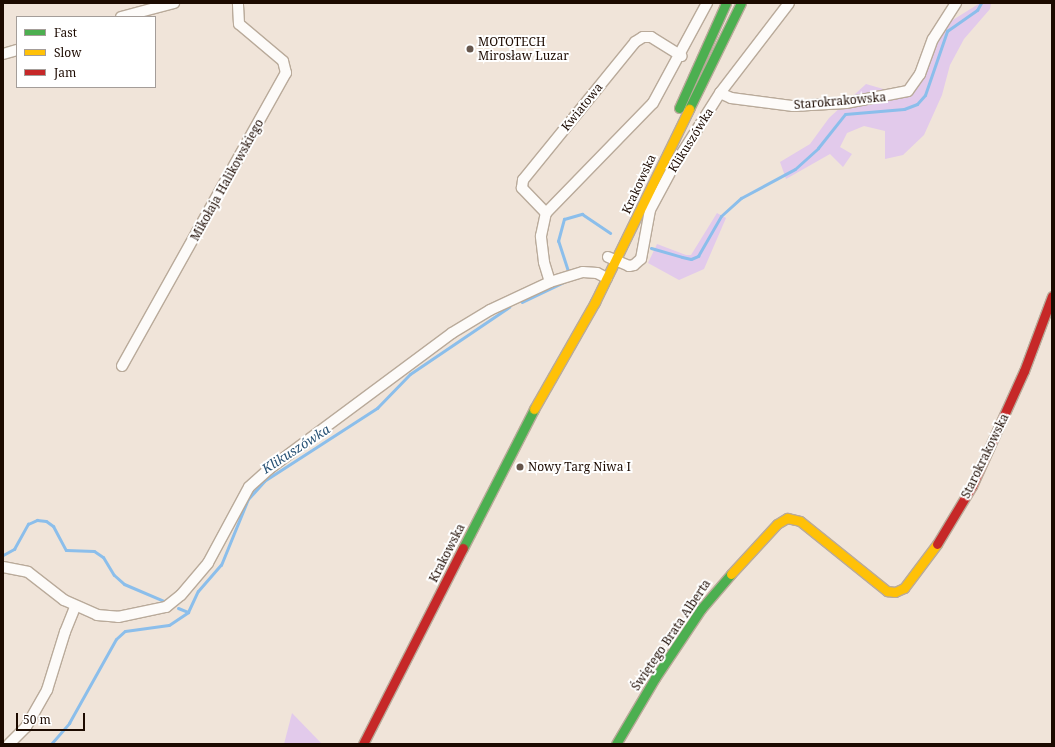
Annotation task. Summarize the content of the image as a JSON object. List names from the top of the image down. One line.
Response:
{"streets":{"main road":["Starokrakowska","Krakowska","Świętego Brata Alberta"],"street":["Kwiatowa","Klikuszówka","Mikołaja Halikowskiego"]},"crossings":[["Starokrakowska","Klikuszówka"],["Starokrakowska","Świętego Brata Alberta"],["Klikuszówka","Krakowska"]],"water":["Klikuszówka"],"places":["MOTOTECH Mirosław Luzar","Nowy Targ Niwa I"],"legend":["Fast","Slow","Jam"],"scale_bar":"50 m"}
